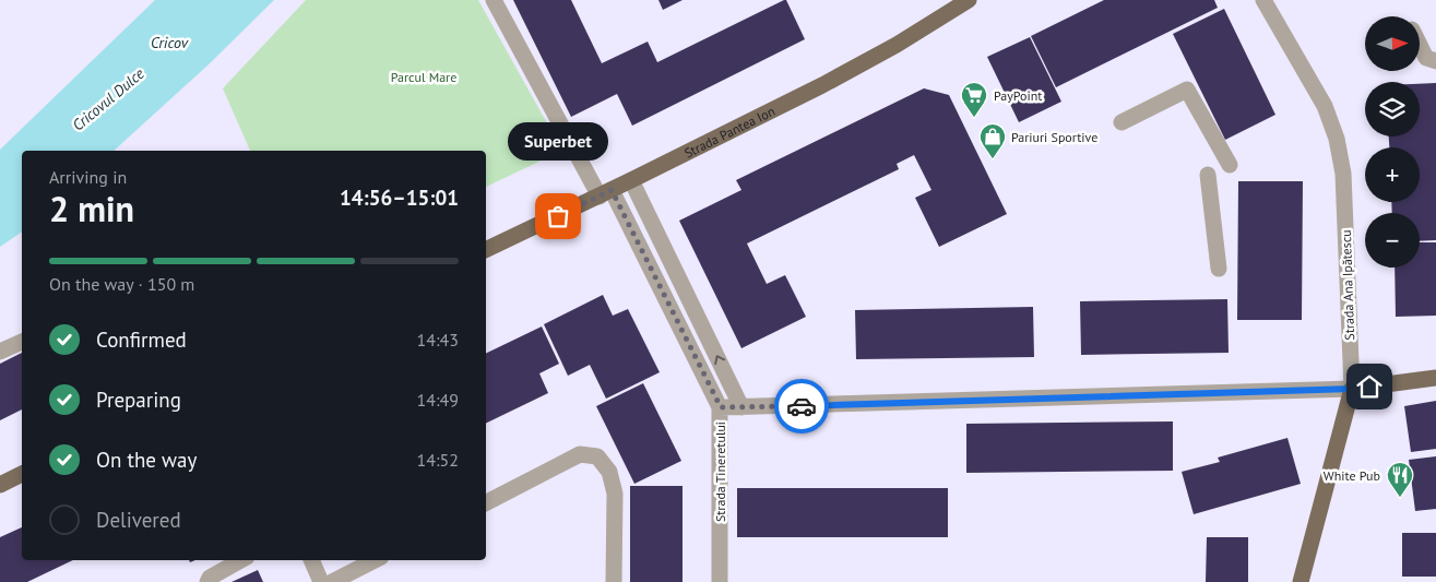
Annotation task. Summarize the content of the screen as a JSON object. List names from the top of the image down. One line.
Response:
{"streets":{"main road":["Strada Pantea Ion","Strada Ana Ipătescu"],"street":["Strada Tineretului"]},"crossings":[["Strada Pantea Ion","Strada Tineretului"]],"water":["Cricov","Cricovul Dulce"],"parks":["Parcul Mare"],"places":{"supermarket":["PayPoint"],"shop":["Pariuri Sportive"],"other":["Superbet"],"restaurant":["White Pub"]},"north":"right","page":{"map_buttons":["+","−"],"bubble":"Superbet","heading":["2 min","Arriving in","14:56–15:01"],"bar":"On the way · 150 m","list":[["Confirmed","14:43"],["Preparing","14:49"],["On the way","14:52"],"Delivered"]}}
